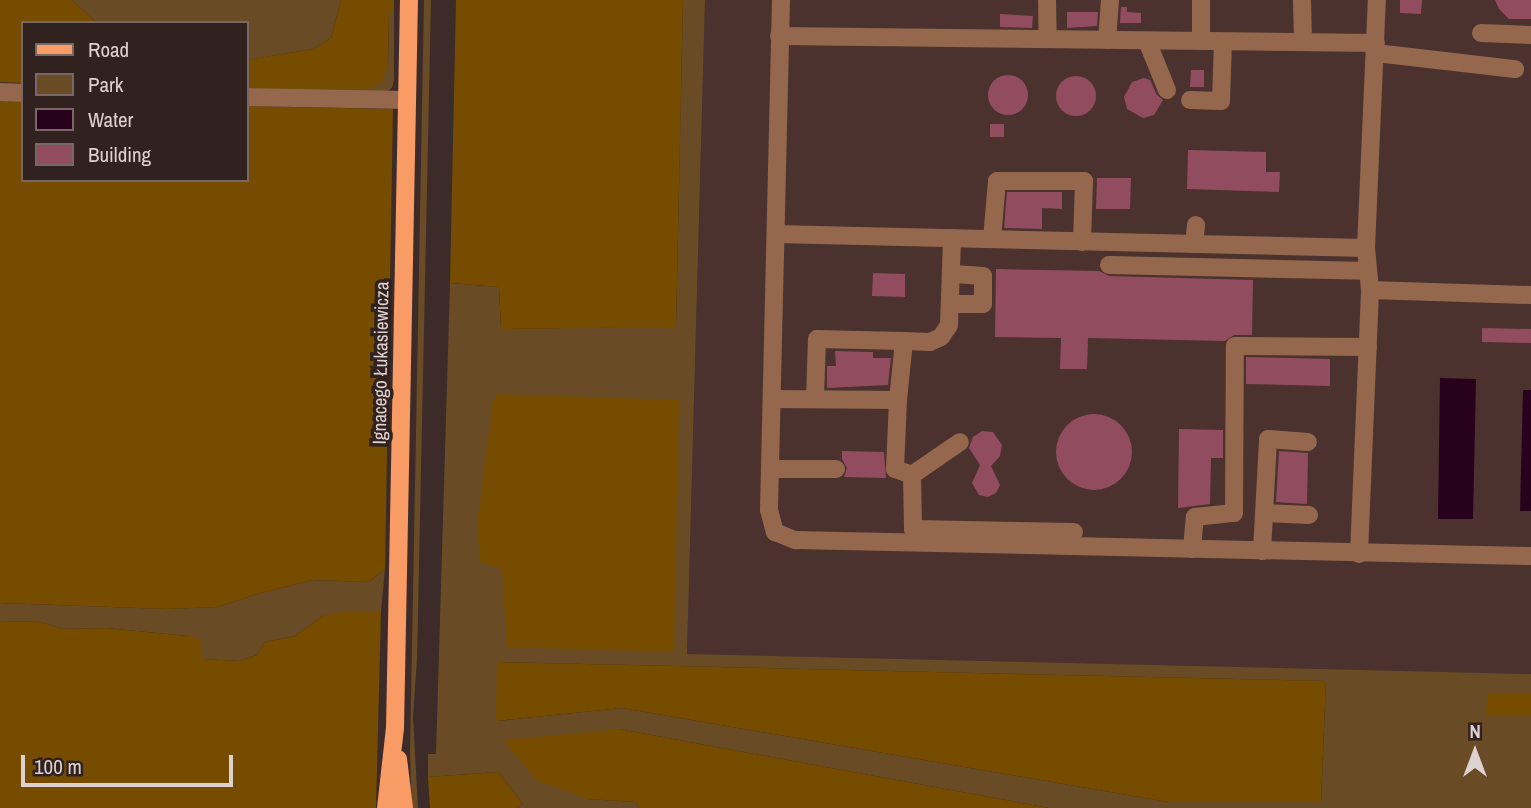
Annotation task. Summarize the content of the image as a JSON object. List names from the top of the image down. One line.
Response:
{"streets":{"main road":["Ignacego Łukasiewicza"]},"legend":["Road","Park","Water","Building"],"scale_bar":"100 m","north":"top"}
